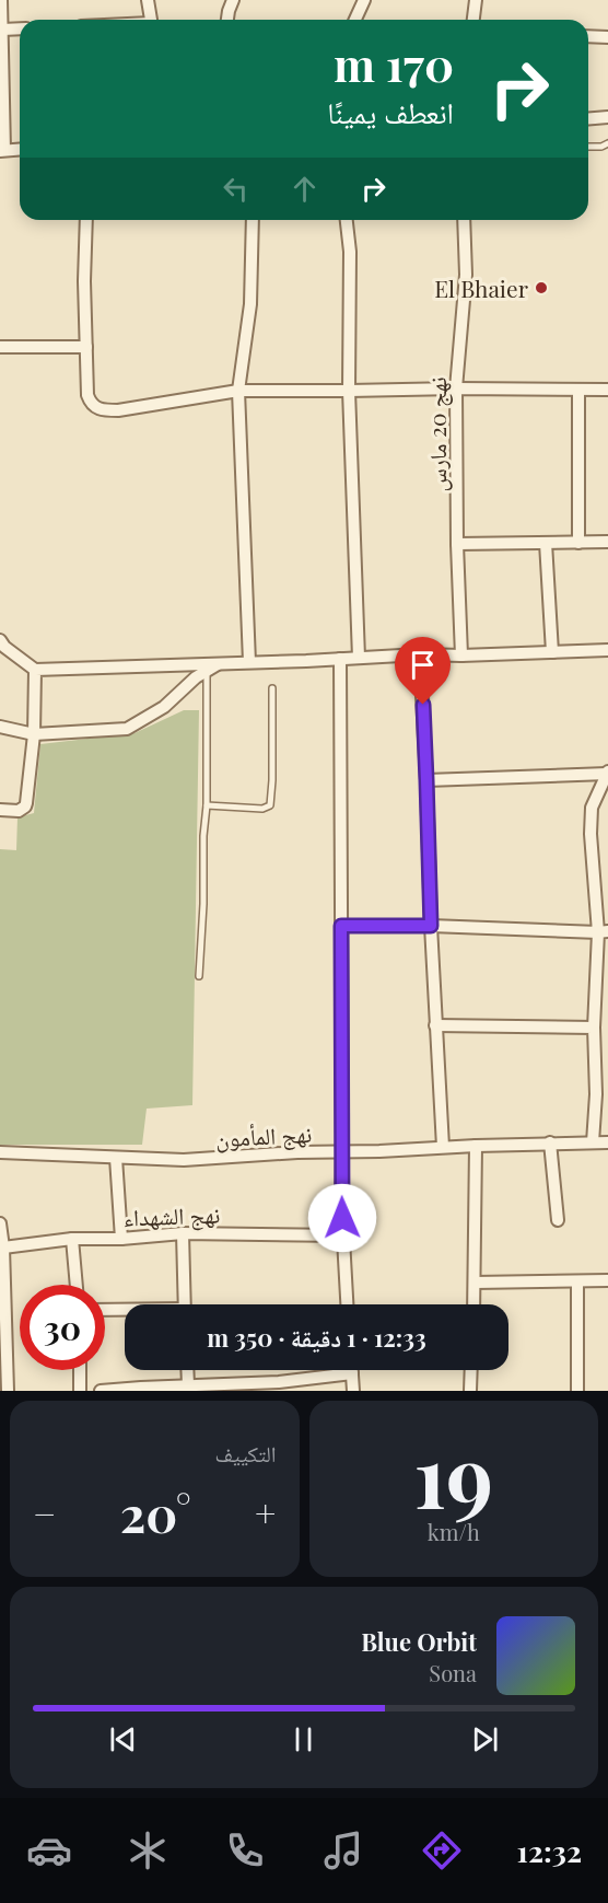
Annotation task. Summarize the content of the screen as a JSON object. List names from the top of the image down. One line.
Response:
{"streets":{"street":["نهج 20 مارس","نهج المأمون","نهج الشهداء"]},"places":["El Bhaier"],"page":{"turn":["170 m","انعطف يمينًا"],"limit":"30","trip":"12:33 · 1 دقيقة · 350 m","tile":[["19","km/h"],"التكييف"],"heat":["−","20°","+"],"song":["Blue Orbit","Sona"],"tabs":"12:32"}}
